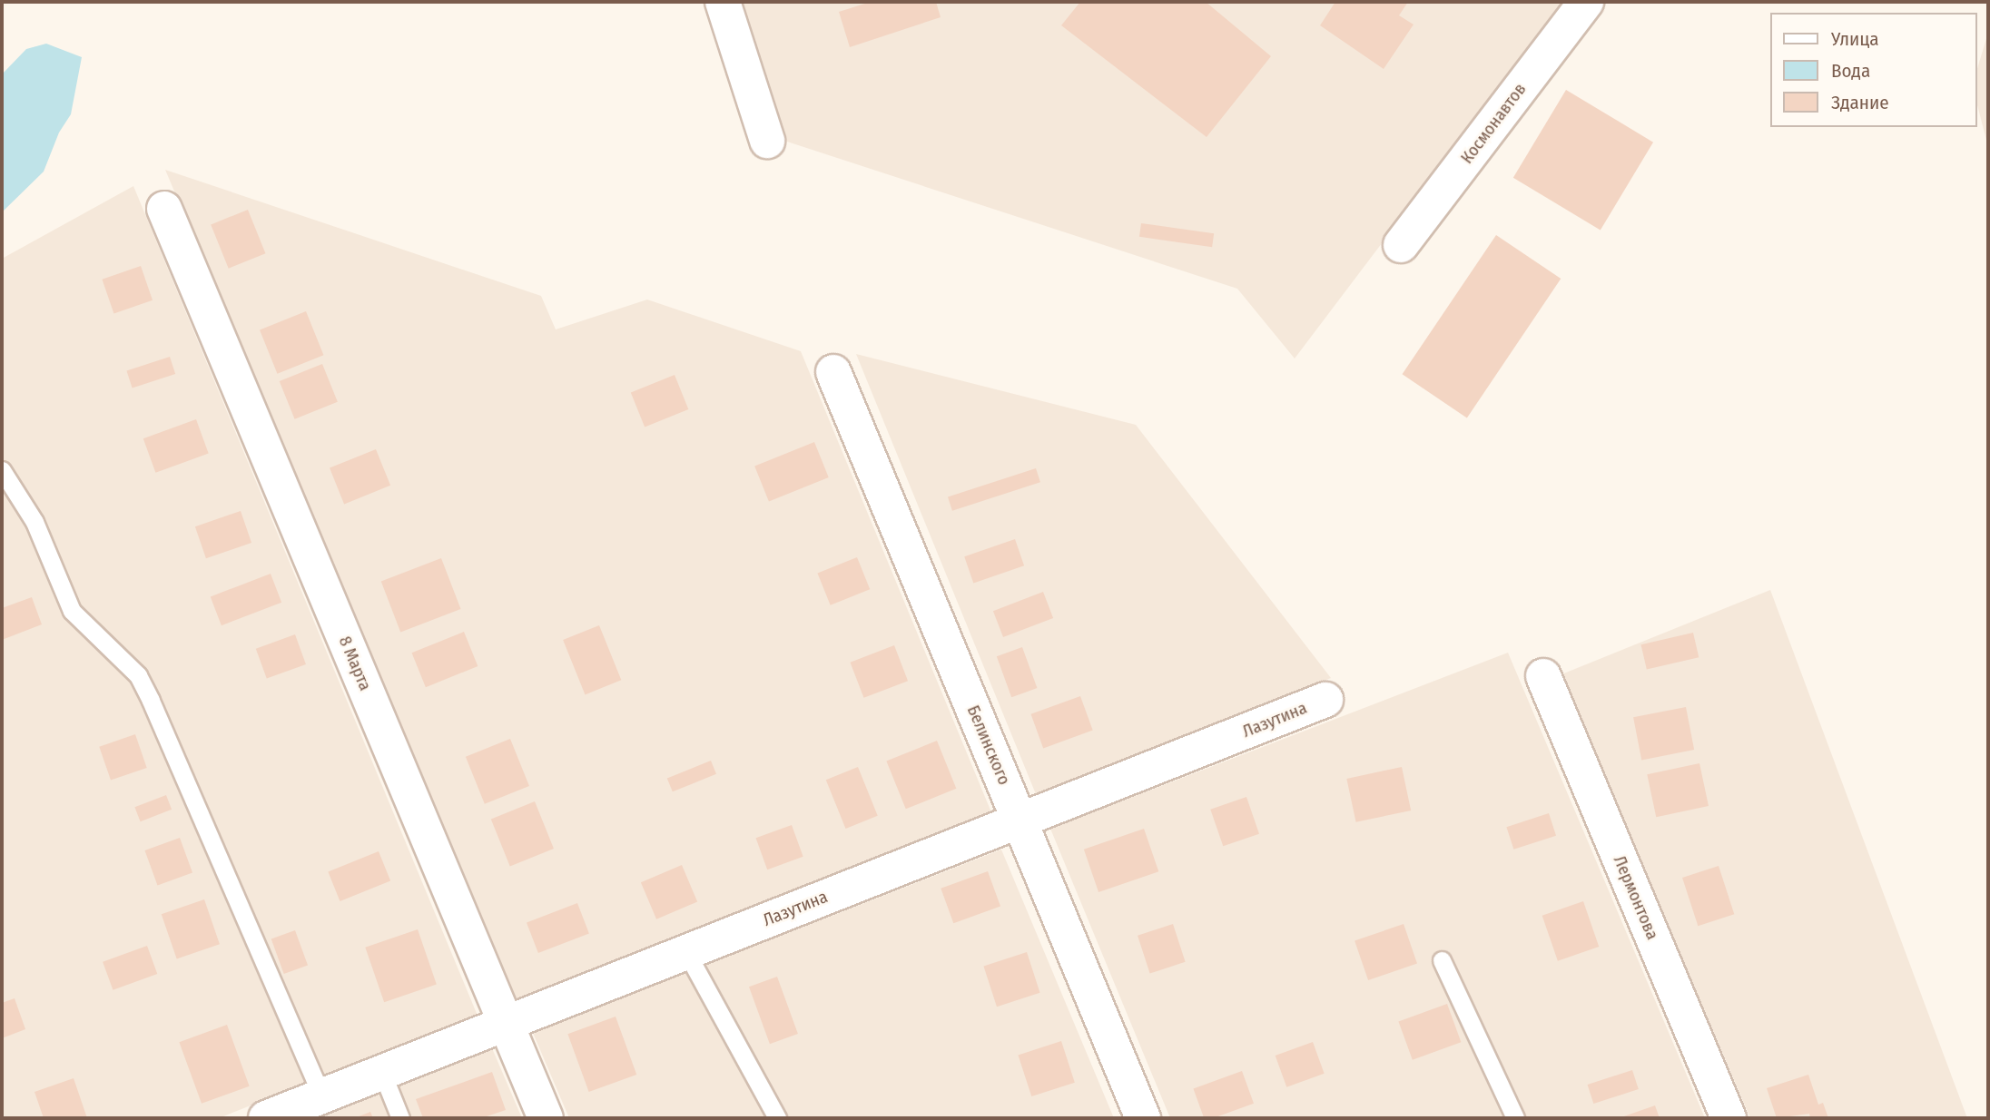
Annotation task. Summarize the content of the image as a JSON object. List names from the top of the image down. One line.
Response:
{"streets":{"street":["Космонавтов","8 Марта","Лазутина","Белинского","Лермонтова"]},"crossings":[["8 Марта","Лазутина"],["Лазутина","Белинского"]],"legend":["Улица","Вода","Здание"]}
